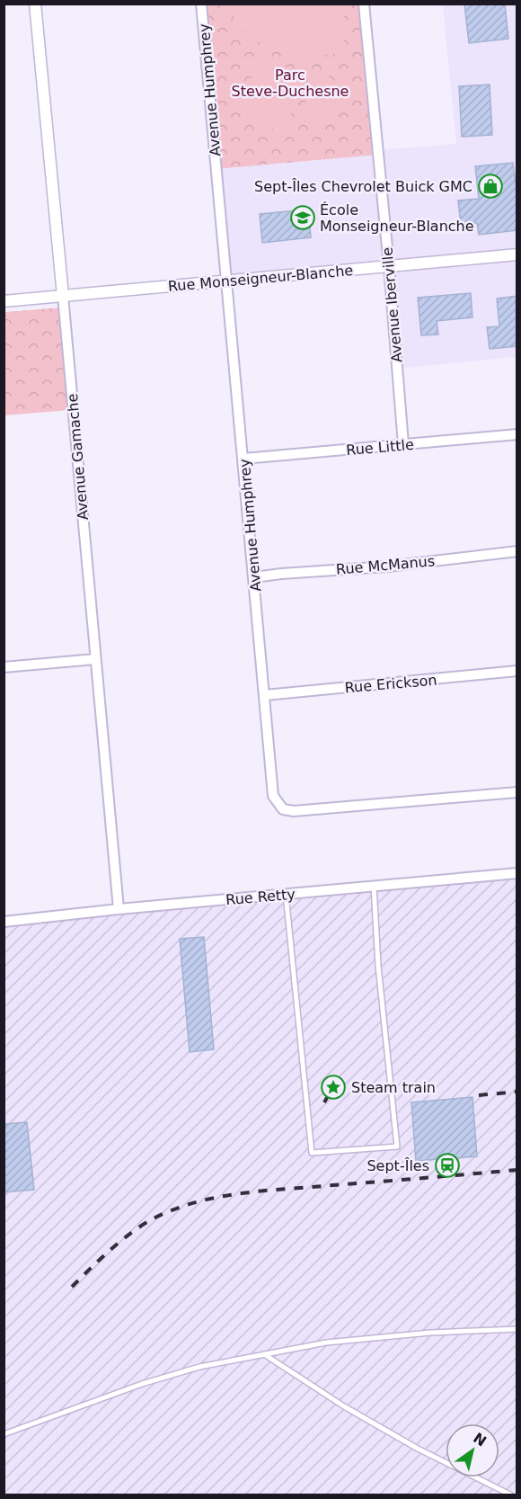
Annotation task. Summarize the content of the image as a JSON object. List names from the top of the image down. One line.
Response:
{"streets":{"street":["Avenue Humphrey","Rue Monseigneur-Blanche","Avenue Iberville","Rue Little","Avenue Gamache","Rue McManus","Rue Erickson","Rue Retty"]},"crossings":[["Avenue Humphrey","Rue Monseigneur-Blanche"],["Avenue Humphrey","Rue Little"],["Avenue Humphrey","Rue McManus"],["Avenue Humphrey","Rue Erickson"],["Rue Monseigneur-Blanche","Avenue Iberville"],["Rue Monseigneur-Blanche","Avenue Gamache"],["Avenue Iberville","Rue Little"],["Avenue Gamache","Rue Retty"]],"parks":["Parc Steve-Duchesne"],"places":{"shop":["Sept-Îles Chevrolet Buick GMC"],"school or university":["École Monseigneur-Blanche"],"place":["Steam train"],"station":["Sept-Îles"]},"north":"top right"}
